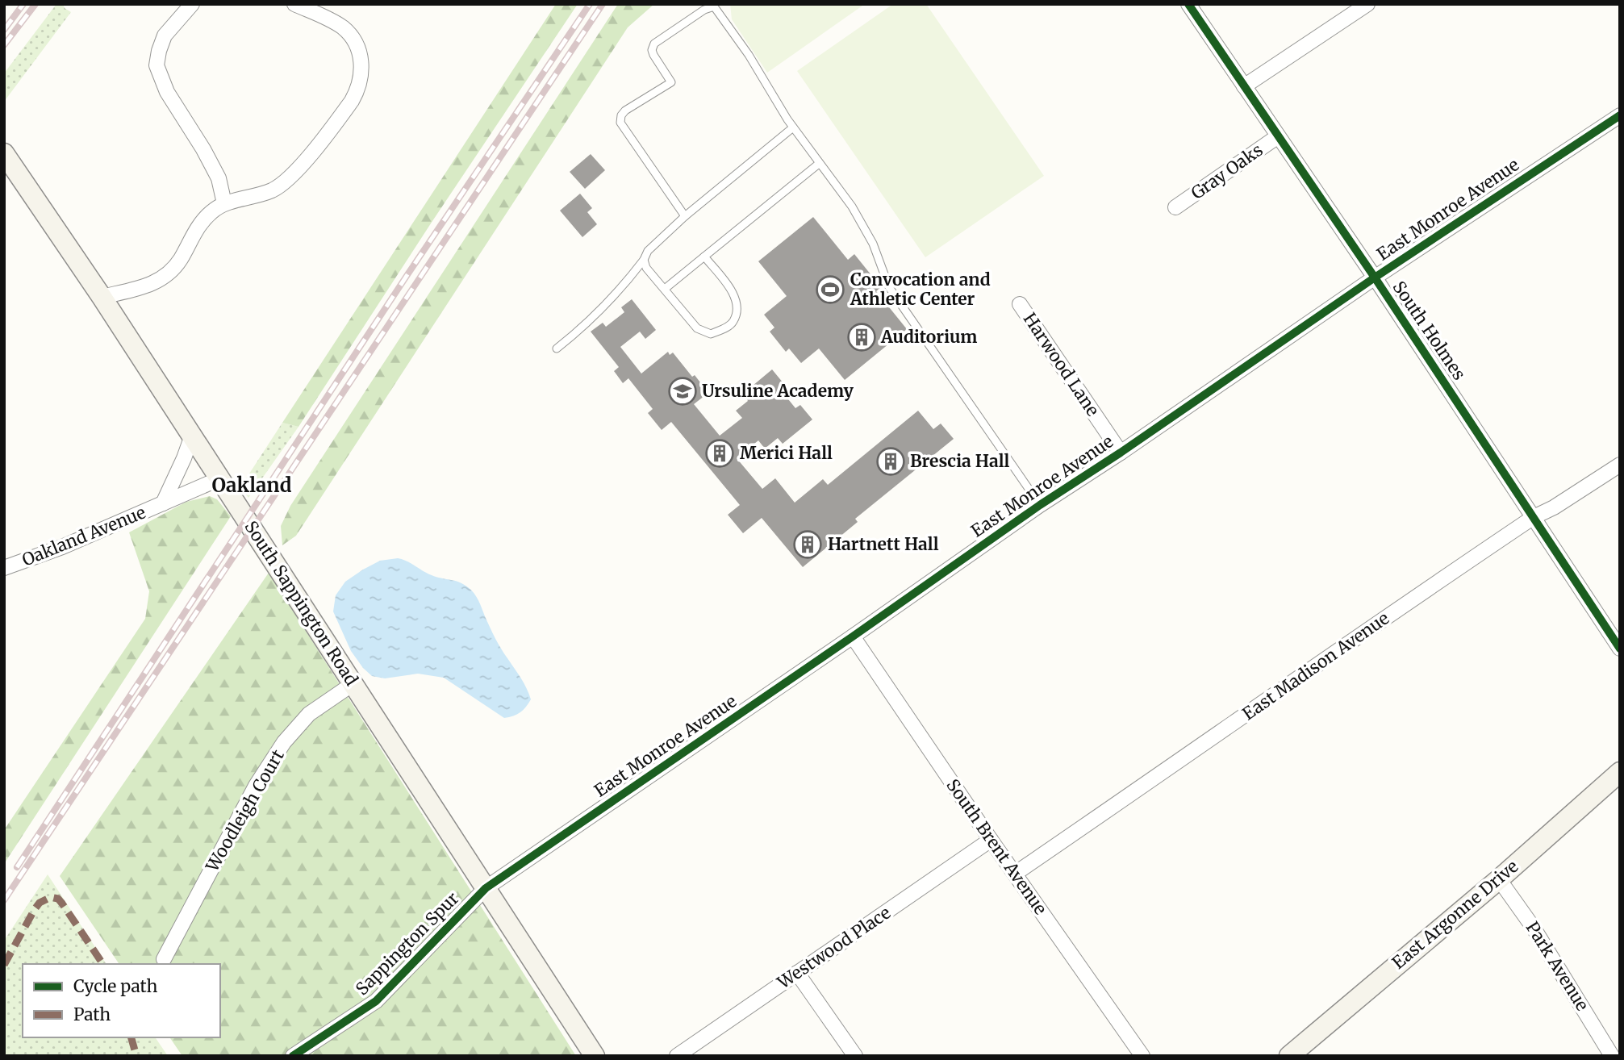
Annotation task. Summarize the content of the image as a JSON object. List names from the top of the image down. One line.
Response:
{"streets":{"street":["Gray Oaks","East Monroe Avenue","South Holmes","Harwood Lane","Oakland Avenue","South Sappington Road","East Madison Avenue","Woodleigh Court","South Brent Avenue","East Argonne Drive","Sappington Spur","Westwood Place","Park Avenue"]},"crossings":[["Gray Oaks","South Holmes"],["East Monroe Avenue","South Holmes"],["East Monroe Avenue","Harwood Lane"],["East Monroe Avenue","South Sappington Road"],["East Monroe Avenue","South Brent Avenue"],["East Monroe Avenue","Sappington Spur"],["South Holmes","East Madison Avenue"],["Oakland Avenue","South Sappington Road"],["South Sappington Road","Woodleigh Court"],["South Sappington Road","Sappington Spur"],["East Madison Avenue","South Brent Avenue"],["South Brent Avenue","Westwood Place"],["East Argonne Drive","Park Avenue"]],"districts":["Oakland"],"places":{"sports":["Convocation and Athletic Center"],"building":["Auditorium","Merici Hall","Brescia Hall","Hartnett Hall"],"school or university":["Ursuline Academy"]},"legend":["Cycle path","Path"]}
